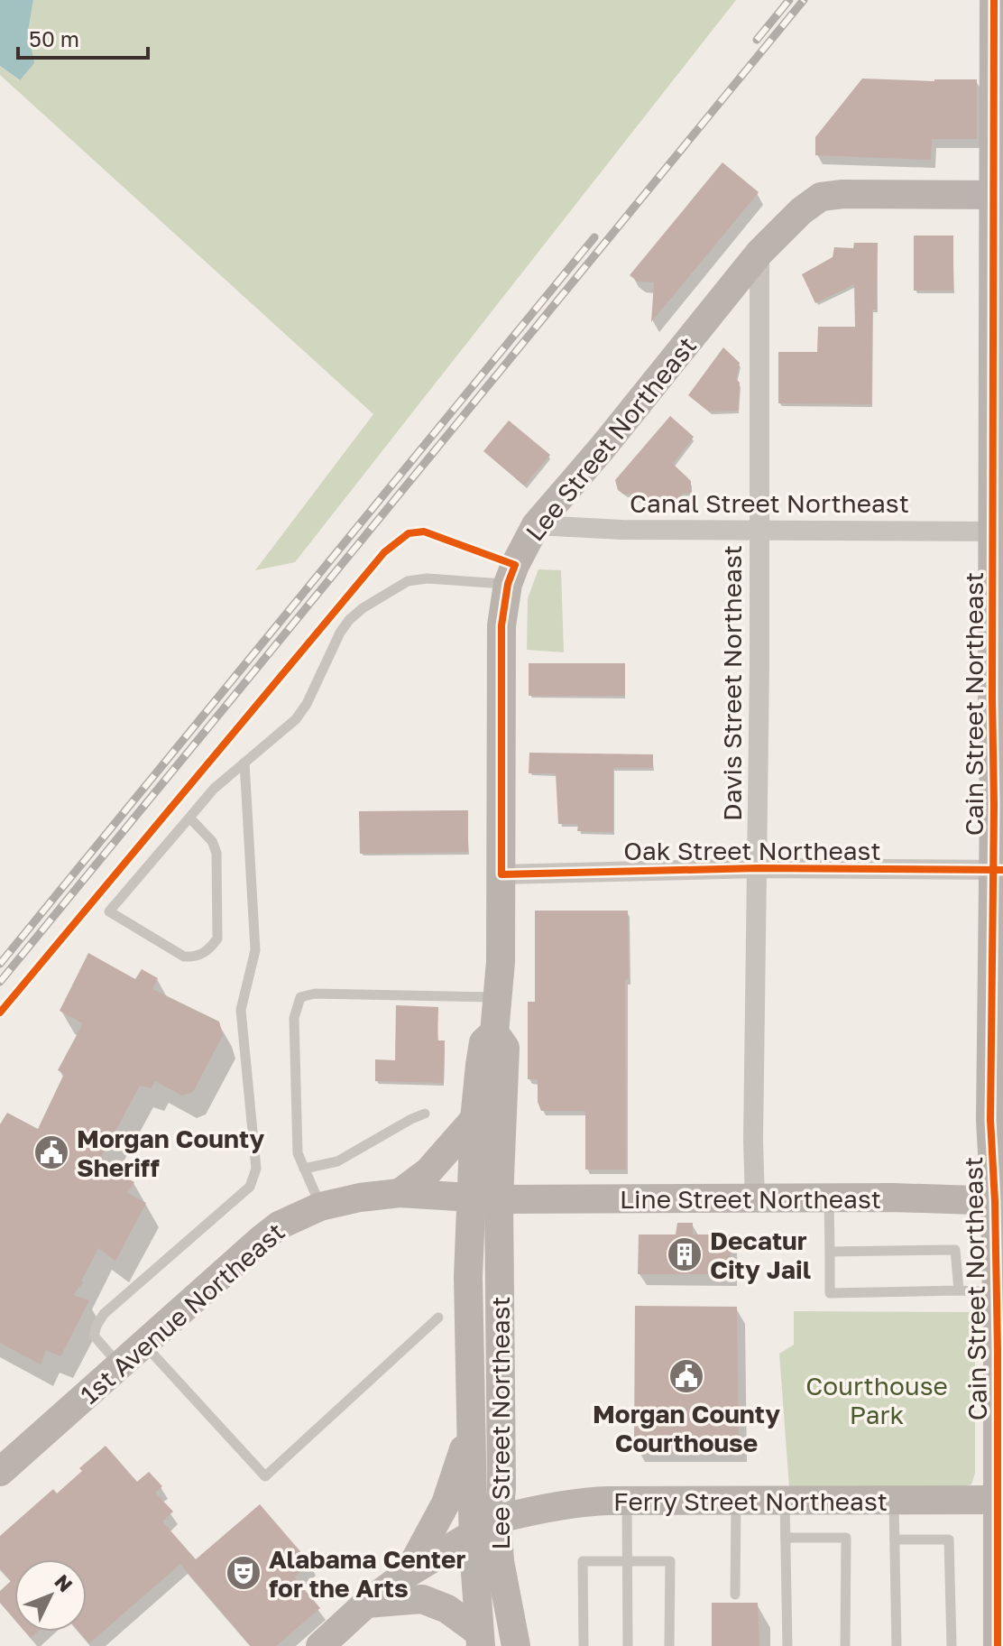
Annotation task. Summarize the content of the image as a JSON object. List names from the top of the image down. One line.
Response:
{"streets":{"street":["Lee Street Northeast","Canal Street Northeast","Davis Street Northeast","Cain Street Northeast","Oak Street Northeast","Line Street Northeast","1st Avenue Northeast","Ferry Street Northeast"]},"crossings":[["Lee Street Northeast","Canal Street Northeast"],["Lee Street Northeast","Davis Street Northeast"],["Lee Street Northeast","Cain Street Northeast"],["Lee Street Northeast","Oak Street Northeast"],["Lee Street Northeast","Line Street Northeast"],["Lee Street Northeast","1st Avenue Northeast"],["Lee Street Northeast","Ferry Street Northeast"],["Canal Street Northeast","Davis Street Northeast"],["Canal Street Northeast","Cain Street Northeast"],["Davis Street Northeast","Oak Street Northeast"],["Davis Street Northeast","Line Street Northeast"],["Cain Street Northeast","Oak Street Northeast"],["Cain Street Northeast","Line Street Northeast"],["Cain Street Northeast","Ferry Street Northeast"],["Line Street Northeast","1st Avenue Northeast"]],"parks":["Courthouse Park"],"places":{"public building":["Morgan County Sheriff","Morgan County Courthouse"],"building":["Decatur City Jail"],"theatre":["Alabama Center for the Arts"]},"scale_bar":"50 m","north":"top right"}
